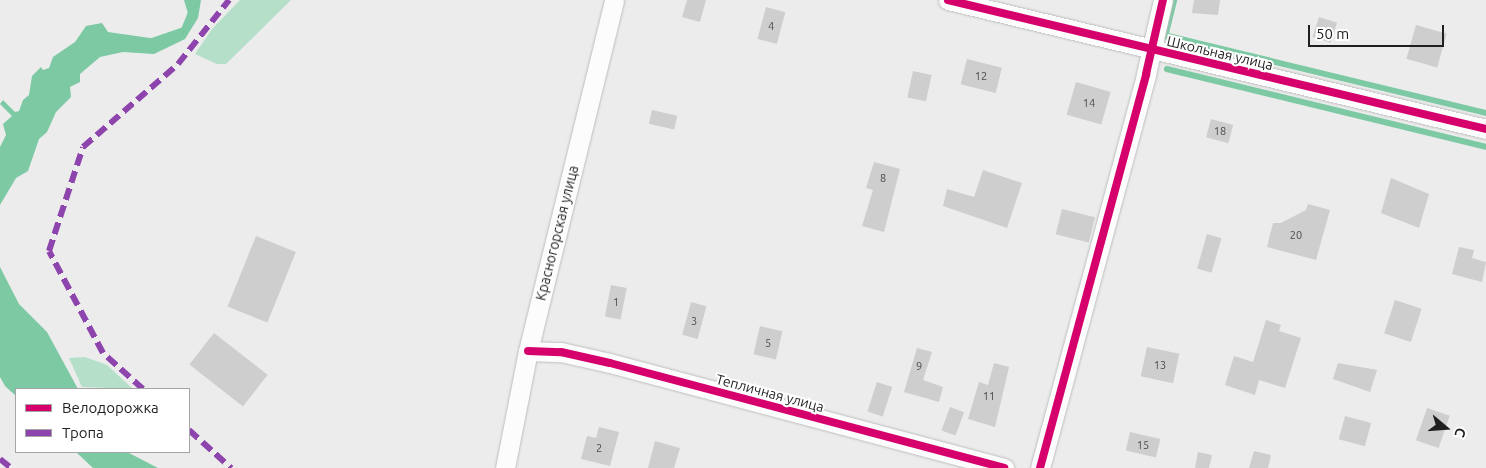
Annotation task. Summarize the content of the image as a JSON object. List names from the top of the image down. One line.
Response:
{"streets":{"street":["Школьная улица","Красногорская улица","Тепличная улица"]},"crossings":[["Красногорская улица","Тепличная улица"]],"house_numbers":["4","12","14","18","8","20","1","3","5","13","9","11","15","2"],"legend":["Велодорожка","Тропа"],"scale_bar":"50 m","north":"right"}
